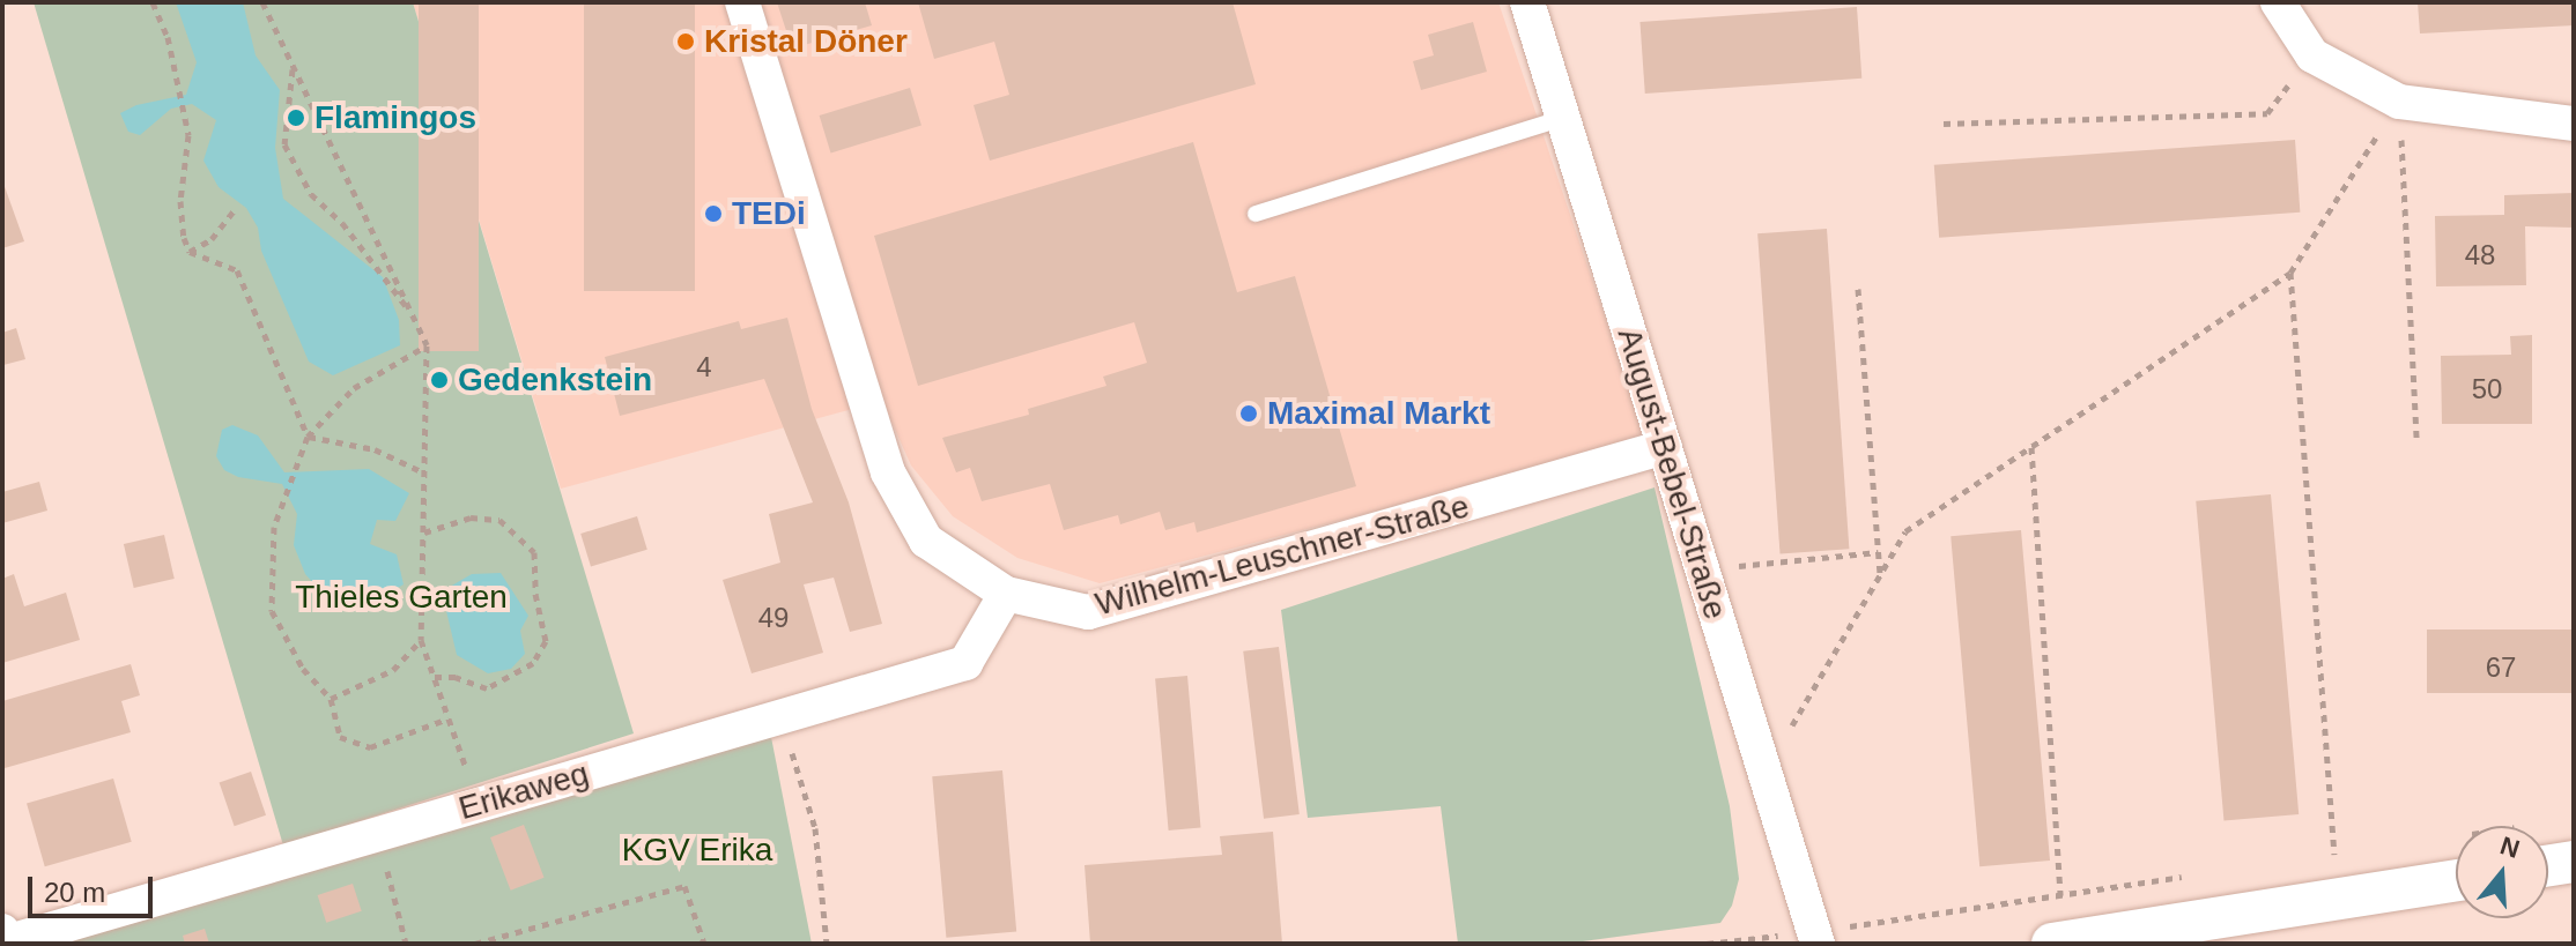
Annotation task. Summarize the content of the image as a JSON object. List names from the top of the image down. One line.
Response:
{"streets":{"street":["August-Bebel-Straße","Wilhelm-Leuschner-Straße","Erikaweg"]},"crossings":[["August-Bebel-Straße","Wilhelm-Leuschner-Straße"],["Wilhelm-Leuschner-Straße","Erikaweg"]],"parks":["Thieles Garten","KGV Erika"],"places":["Kristal Döner","Flamingos","TEDi","Gedenkstein","Maximal Markt"],"house_numbers":["48","4","50","49","67"],"scale_bar":"20 m","north":"top"}
